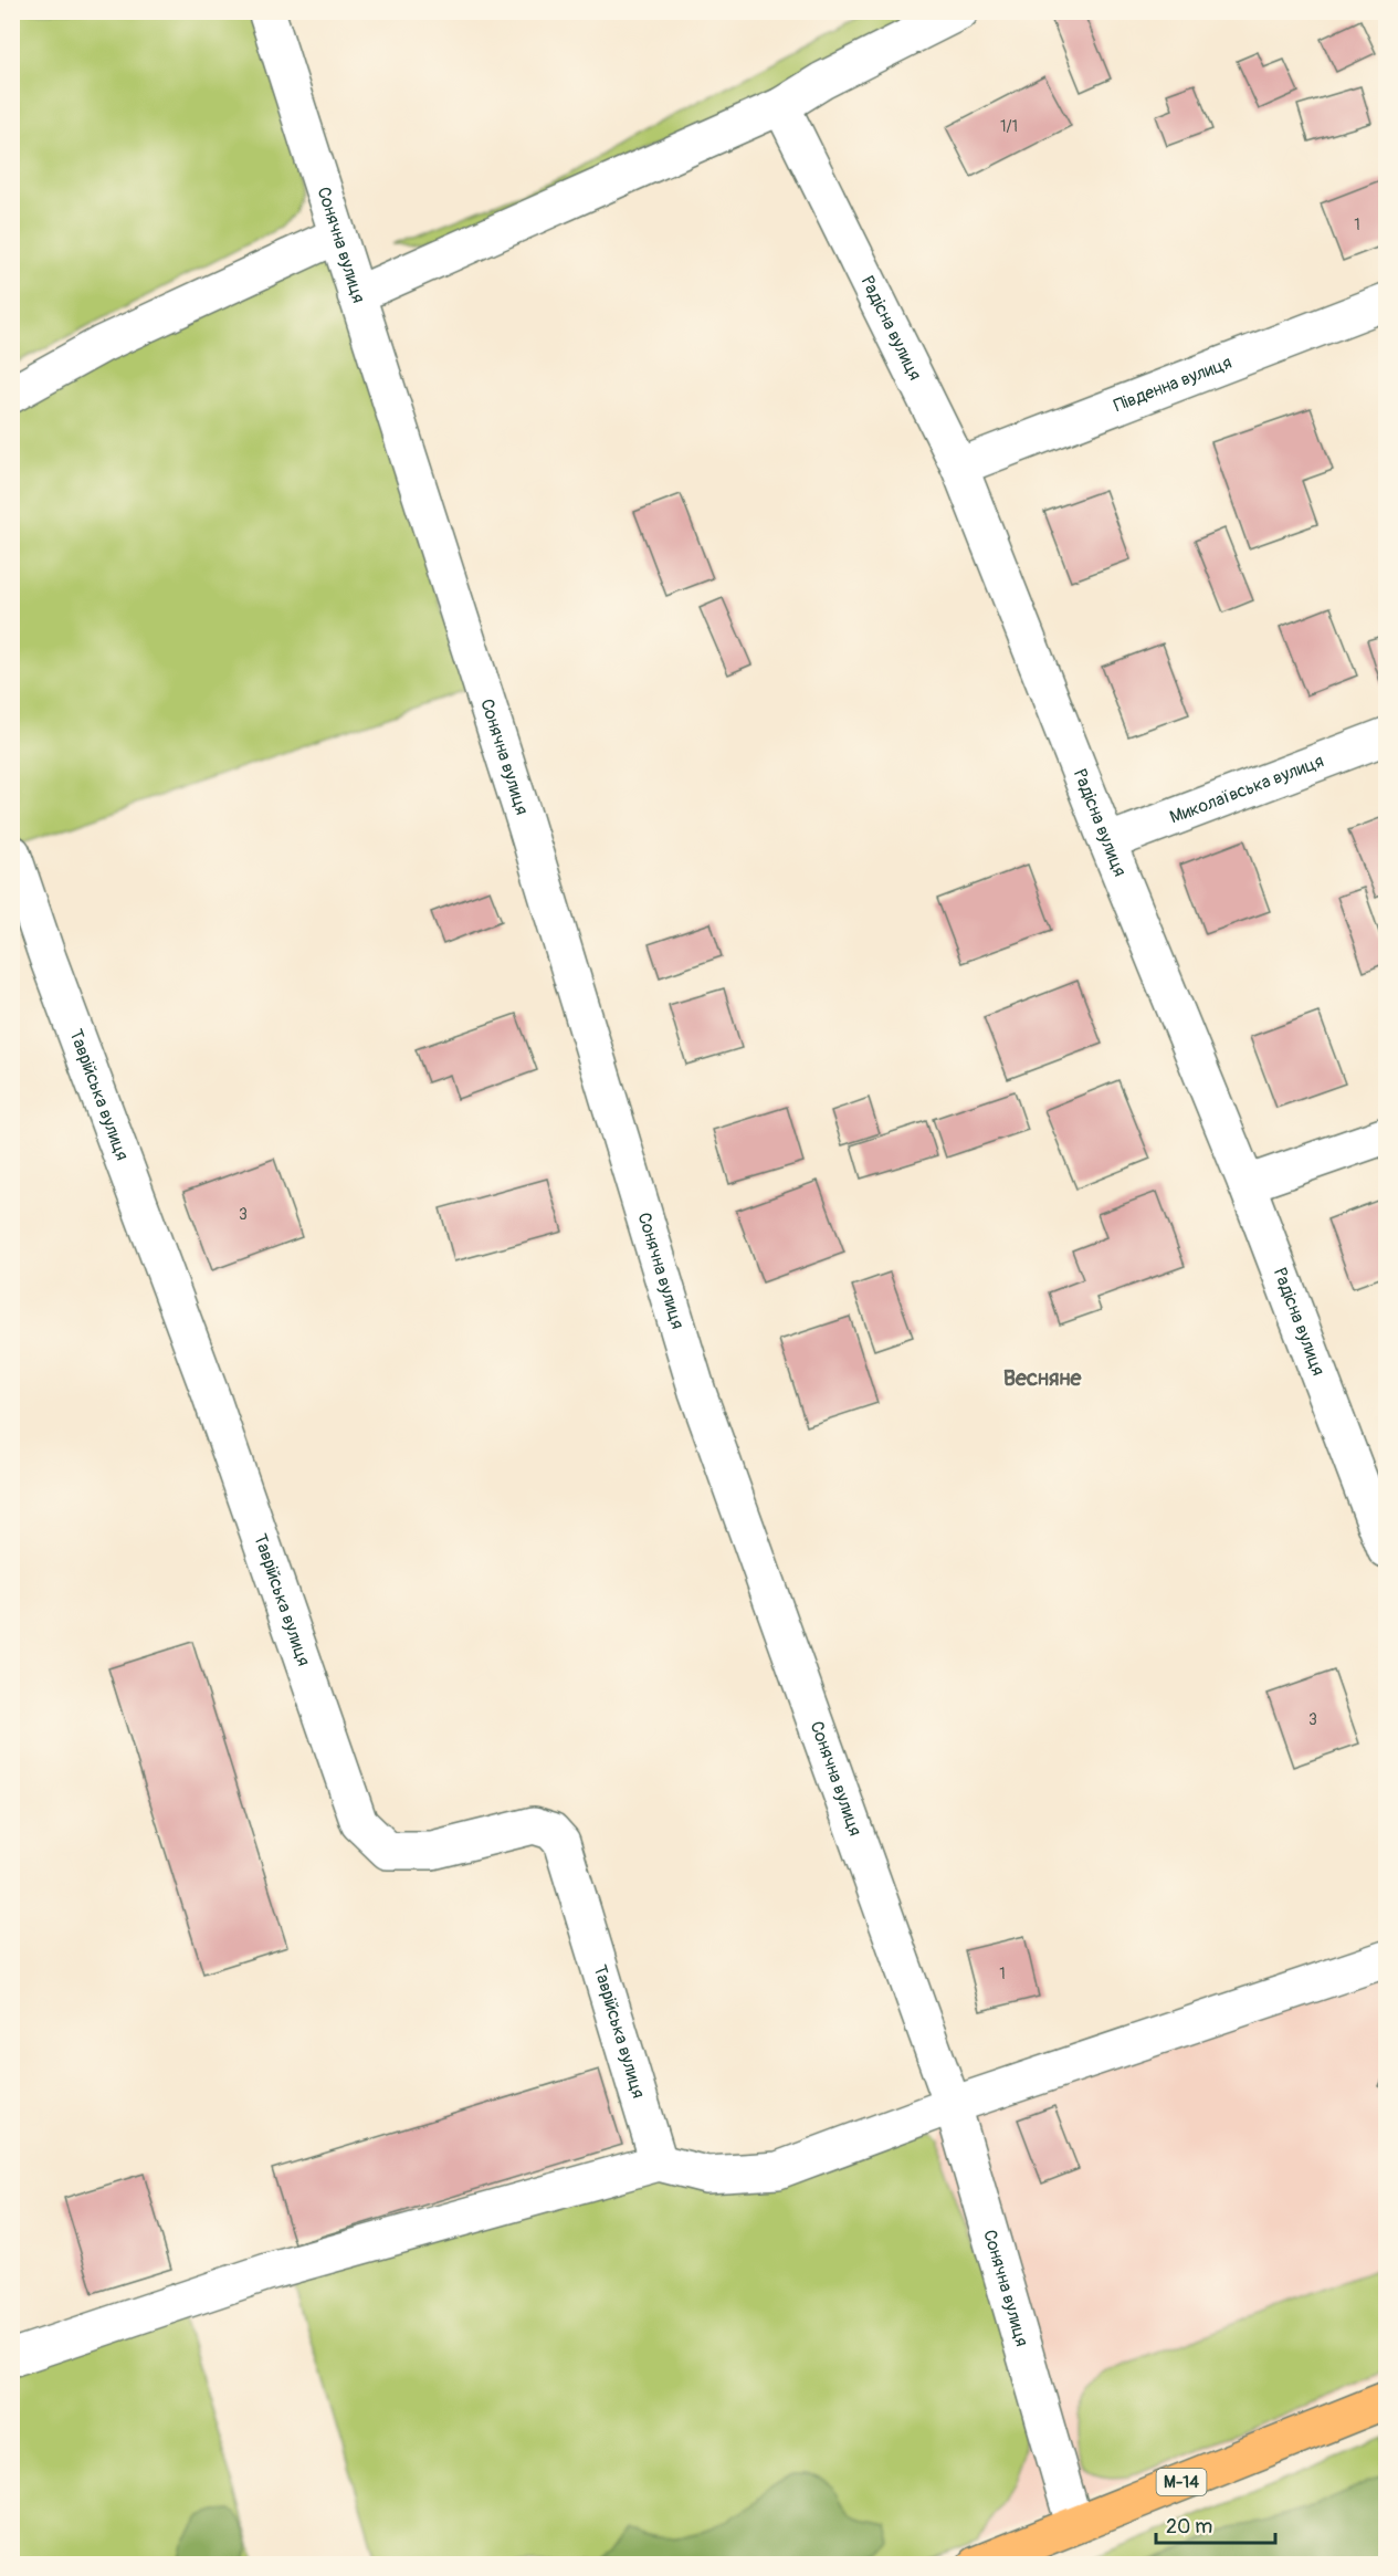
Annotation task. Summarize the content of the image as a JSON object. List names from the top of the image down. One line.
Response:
{"streets":{"highway":["М-14"],"street":["Сонячна вулиця","Радісна вулиця","Південна вулиця","Миколаївська вулиця","Таврійська вулиця"]},"crossings":[["Сонячна вулиця","М-14"],["Радісна вулиця","Південна вулиця"],["Радісна вулиця","Миколаївська вулиця"]],"districts":["Весняне"],"house_numbers":["1/1","1","3","3","1"],"scale_bar":"20 m"}
